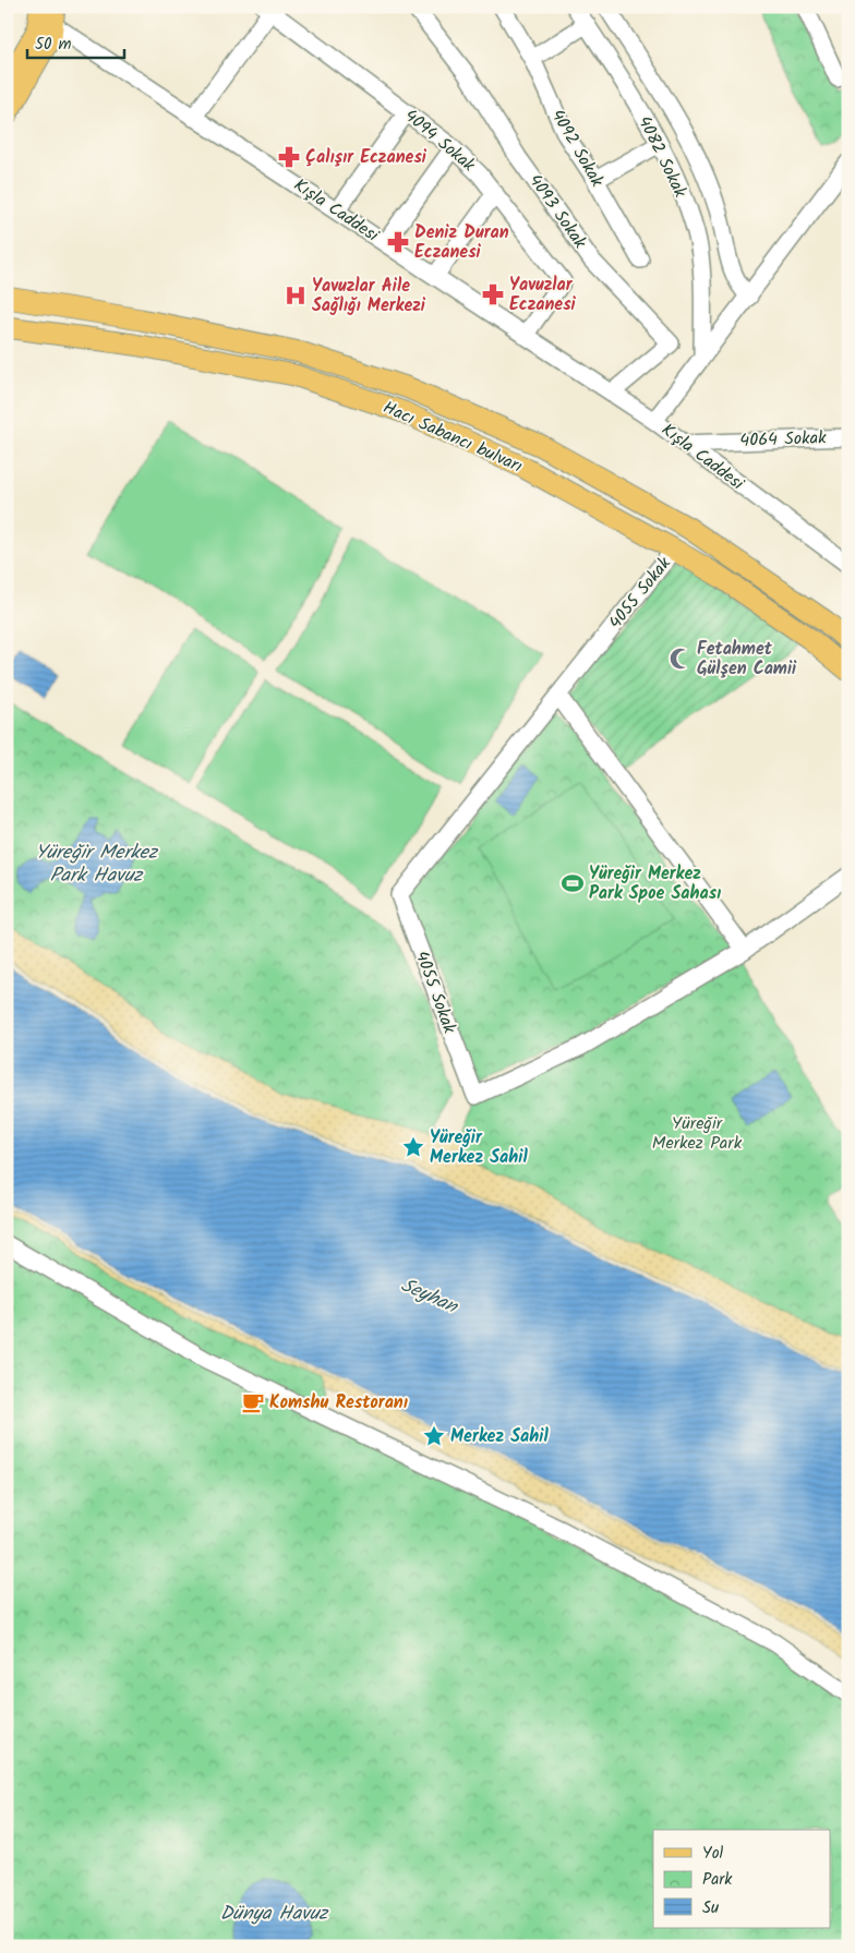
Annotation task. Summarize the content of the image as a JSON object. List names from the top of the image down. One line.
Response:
{"streets":{"main road":["Hacı Sabancı bulvarı"],"street":["4094 Sokak","4092 Sokak","4082 Sokak","Kışla Caddesi","4093 Sokak","4064 Sokak","4055 Sokak"]},"crossings":[["4094 Sokak","Kışla Caddesi"],["Kışla Caddesi","4093 Sokak"],["Kışla Caddesi","4064 Sokak"],["Hacı Sabancı bulvarı","4055 Sokak"]],"water":["Yüreğir Merkez Park Havuz","Seyhan","Dünya Havuz"],"parks":["Yüreğir Merkez Park"],"places":{"pharmacy":["Çalışır Eczanesi","Deniz Duran Eczanesi","Yavuzlar Eczanesi"],"hospital":["Yavuzlar Aile Sağlığı Merkezi"],"mosque":["Fetahmet Gülşen Camii"],"sports":["Yüreğir Merkez Park Spoe Sahası"],"place":["Yüreğir Merkez Sahil","Merkez Sahil"],"cafe":["Komshu Restoranı"]},"legend":["Yol","Park","Su"],"scale_bar":"50 m"}
